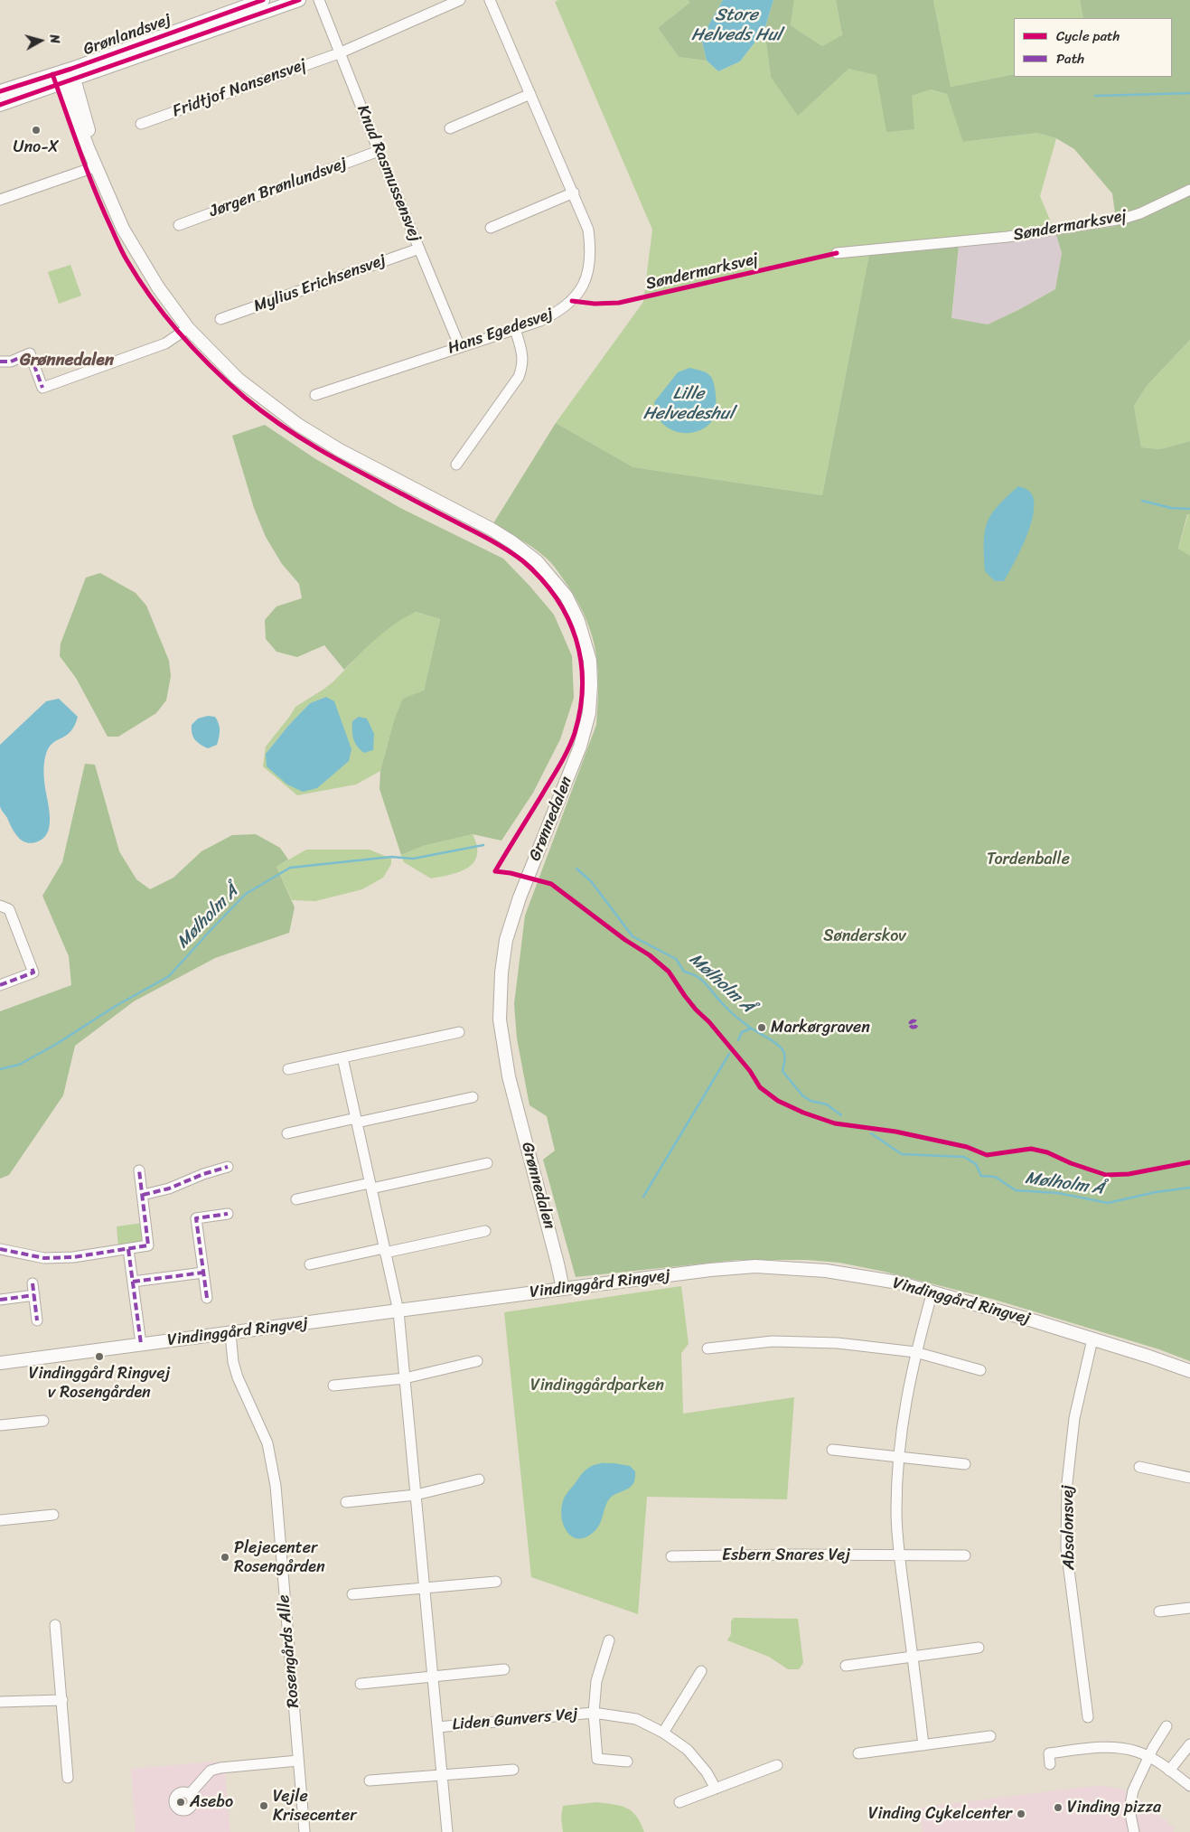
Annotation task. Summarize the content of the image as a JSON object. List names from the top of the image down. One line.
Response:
{"streets":{"street":["Grønlandsvej","Fridtjof Nansensvej","Knud Rasmussensvej","Jørgen Brønlundsvej","Søndermarksvej","Mylius Erichsensvej","Hans Egedesvej","Grønnedalen","Vindinggård Ringvej","Absalonsvej","Esbern Snares Vej","Rosengårds Alle","Liden Gunvers Vej"]},"crossings":[["Grønlandsvej","Grønnedalen"],["Fridtjof Nansensvej","Knud Rasmussensvej"],["Knud Rasmussensvej","Jørgen Brønlundsvej"],["Knud Rasmussensvej","Mylius Erichsensvej"],["Knud Rasmussensvej","Hans Egedesvej"],["Grønnedalen","Vindinggård Ringvej"],["Vindinggård Ringvej","Absalonsvej"],["Vindinggård Ringvej","Rosengårds Alle"]],"districts":["Grønnedalen"],"water":["Store Helveds Hul","Lille Helvedeshul","Mølholm Å"],"parks":["Tordenballe","Sønderskov","Vindinggårdparken"],"places":["Uno-X","Markørgraven","Vindinggård Ringvej v Rosengården","Plejecenter Rosengården","Asebo","Vejle Krisecenter","Vinding pizza","Vinding Cykelcenter"],"legend":["Cycle path","Path"],"north":"right"}
